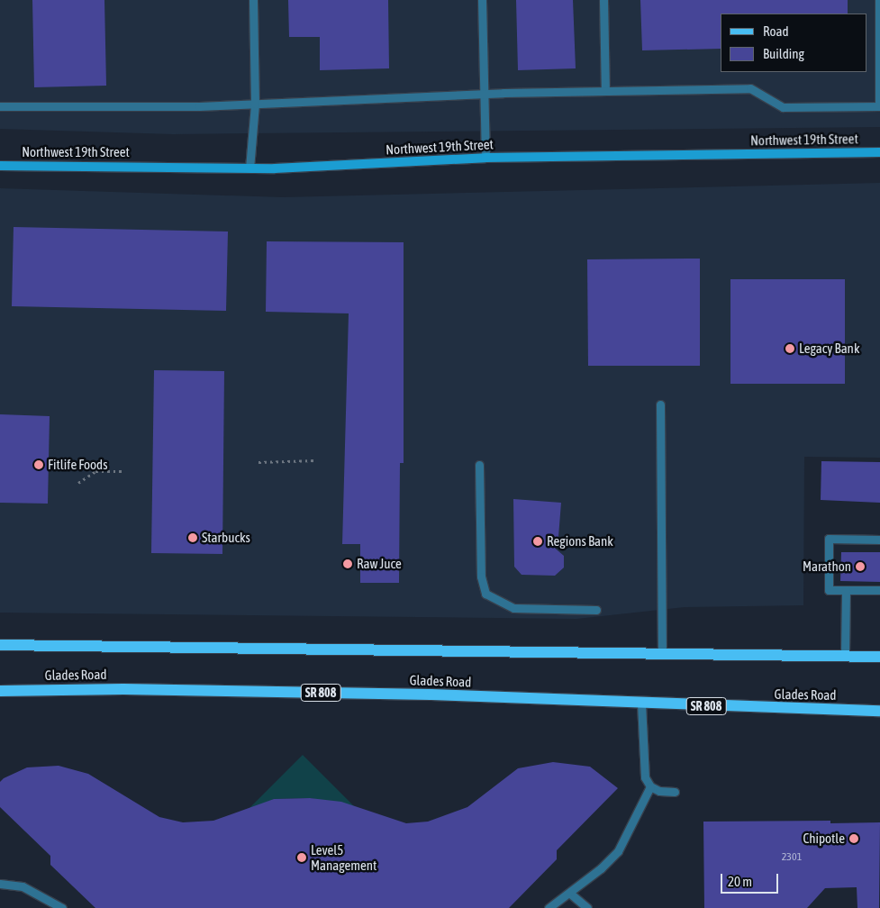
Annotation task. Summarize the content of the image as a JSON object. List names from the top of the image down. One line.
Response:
{"streets":{"main road":["Glades Road","SR 808"],"street":["Northwest 19th Street"]},"places":["Legacy Bank","Fitlife Foods","Starbucks","Regions Bank","Raw Juce","Marathon","Chipotle","Level5 Management"],"house_numbers":["2301"],"legend":["Road","Building"],"scale_bar":"20 m"}
